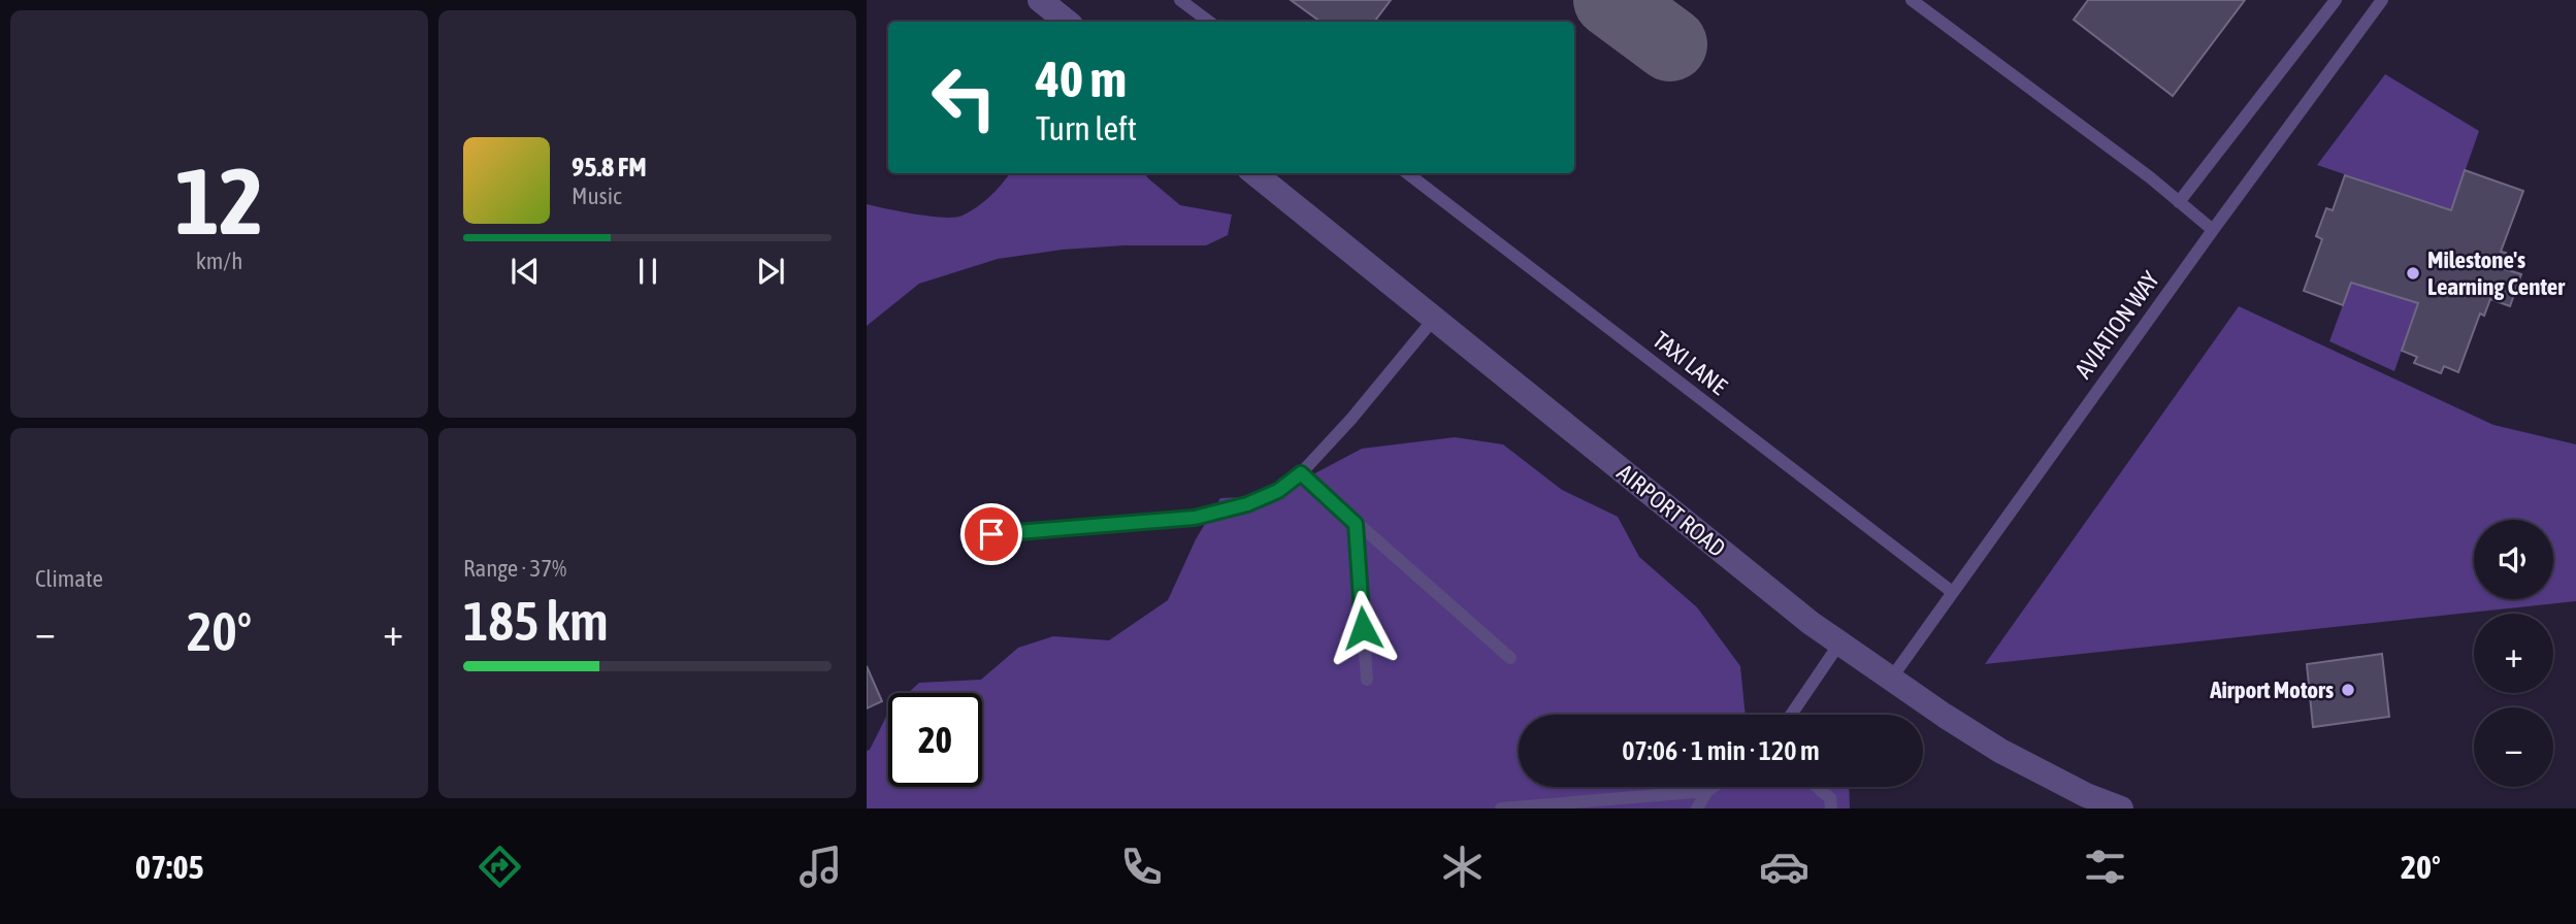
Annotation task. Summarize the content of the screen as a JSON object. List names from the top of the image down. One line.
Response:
{"streets":{"street":["AIRPORT ROAD"],"lane":["AVIATION WAY","TAXI LANE"]},"crossings":[["AVIATION WAY","TAXI LANE"],["AVIATION WAY","AIRPORT ROAD"]],"places":["Milestone's Learning Center","Airport Motors"],"page":{"tile":[["12","km/h"],"Climate",["Range · 37%","185 km"]],"turn":["40 m","Turn left"],"song":["95.8 FM","Music"],"map_buttons":["+","−"],"heat":["−","20°","+"],"limit":"20","trip":"07:06 · 1 min · 120 m","tabs":["07:05","20°"]}}
